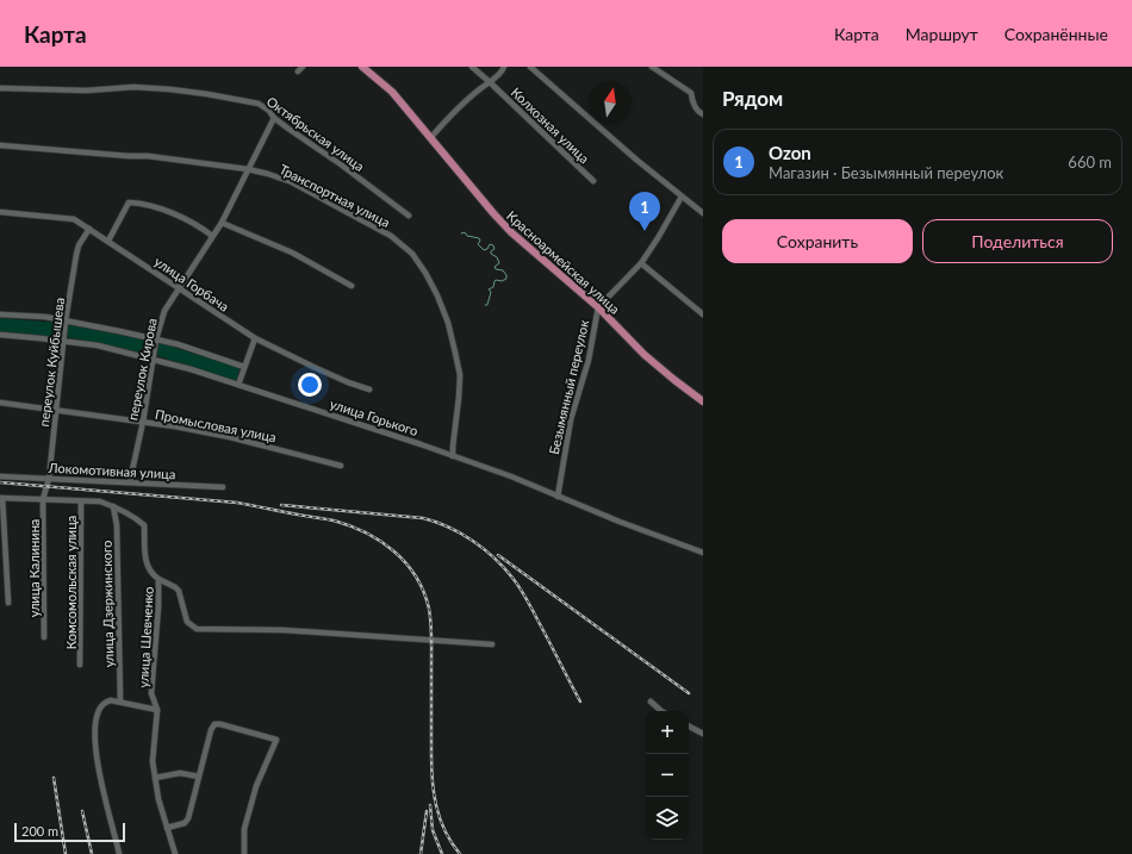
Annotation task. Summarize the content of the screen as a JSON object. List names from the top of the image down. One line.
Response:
{"streets":{"main road":["Красноармейская улица"],"street":["Колхозная улица","Октябрьская улица","Транспортная улица","улица Горбача","переулок Куйбышева","переулок Кирова","Безымянный переулок","улица Горького","Промысловая улица","Локомотивная улица","улица Калинина","Комсомольская улица","улица Дзержинского","улица Шевченко"]},"crossings":[["Октябрьская улица","переулок Кирова"],["Транспортная улица","переулок Кирова"],["Транспортная улица","улица Горького"],["Красноармейская улица","Безымянный переулок"],["улица Горбача","переулок Куйбышева"],["улица Горбача","переулок Кирова"],["переулок Куйбышева","улица Горького"],["переулок Куйбышева","Промысловая улица"],["переулок Куйбышева","Локомотивная улица"],["переулок Куйбышева","улица Калинина"],["переулок Кирова","улица Горького"],["переулок Кирова","Промысловая улица"],["переулок Кирова","Локомотивная улица"],["Безымянный переулок","улица Горького"],["улица Дзержинского","улица Шевченко"]],"scale_bar":"200 m","north":"top","page":{"header":"Карта","nav":["Карта","Маршрут","Сохранённые"],"heading":"Рядом","list":[{"mark":"1","name":"Ozon","note":"Магазин · Безымянный переулок","value":"660 m"}],"pins":"1","buttons":["Сохранить","Поделиться"],"map_buttons":["+","−"],"scale":"200 m"}}
